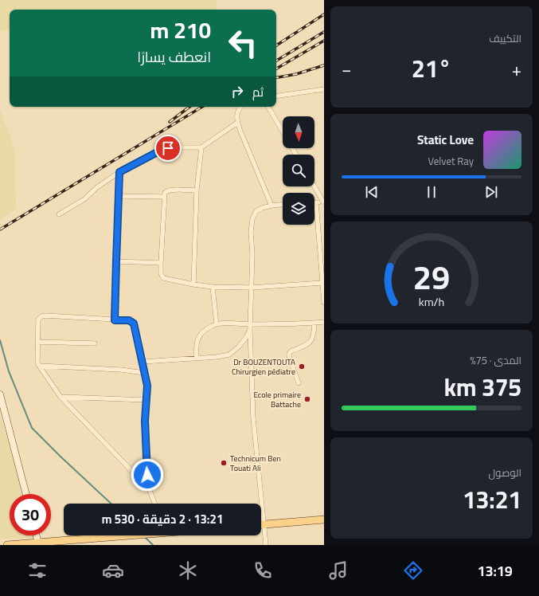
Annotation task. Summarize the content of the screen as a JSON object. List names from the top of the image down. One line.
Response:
{"places":["Dr BOUZENTOUTA Chirurgien pédiatre","Ecole primaire Battache","Technicum Ben Touati Ali"],"north":"bottom","page":{"tile":["التكييف",["المدى · 75%","375 km"],["الوصول","13:21"]],"turn":["210 m","انعطف يسارًا"],"heat":["−","21°","+"],"then":"ثم","song":["Static Love","Velvet Ray"],"limit":"30","trip":"13:21 · 2 دقيقة · 530 m","tabs":"13:19","gauge":["29","km/h"]}}
